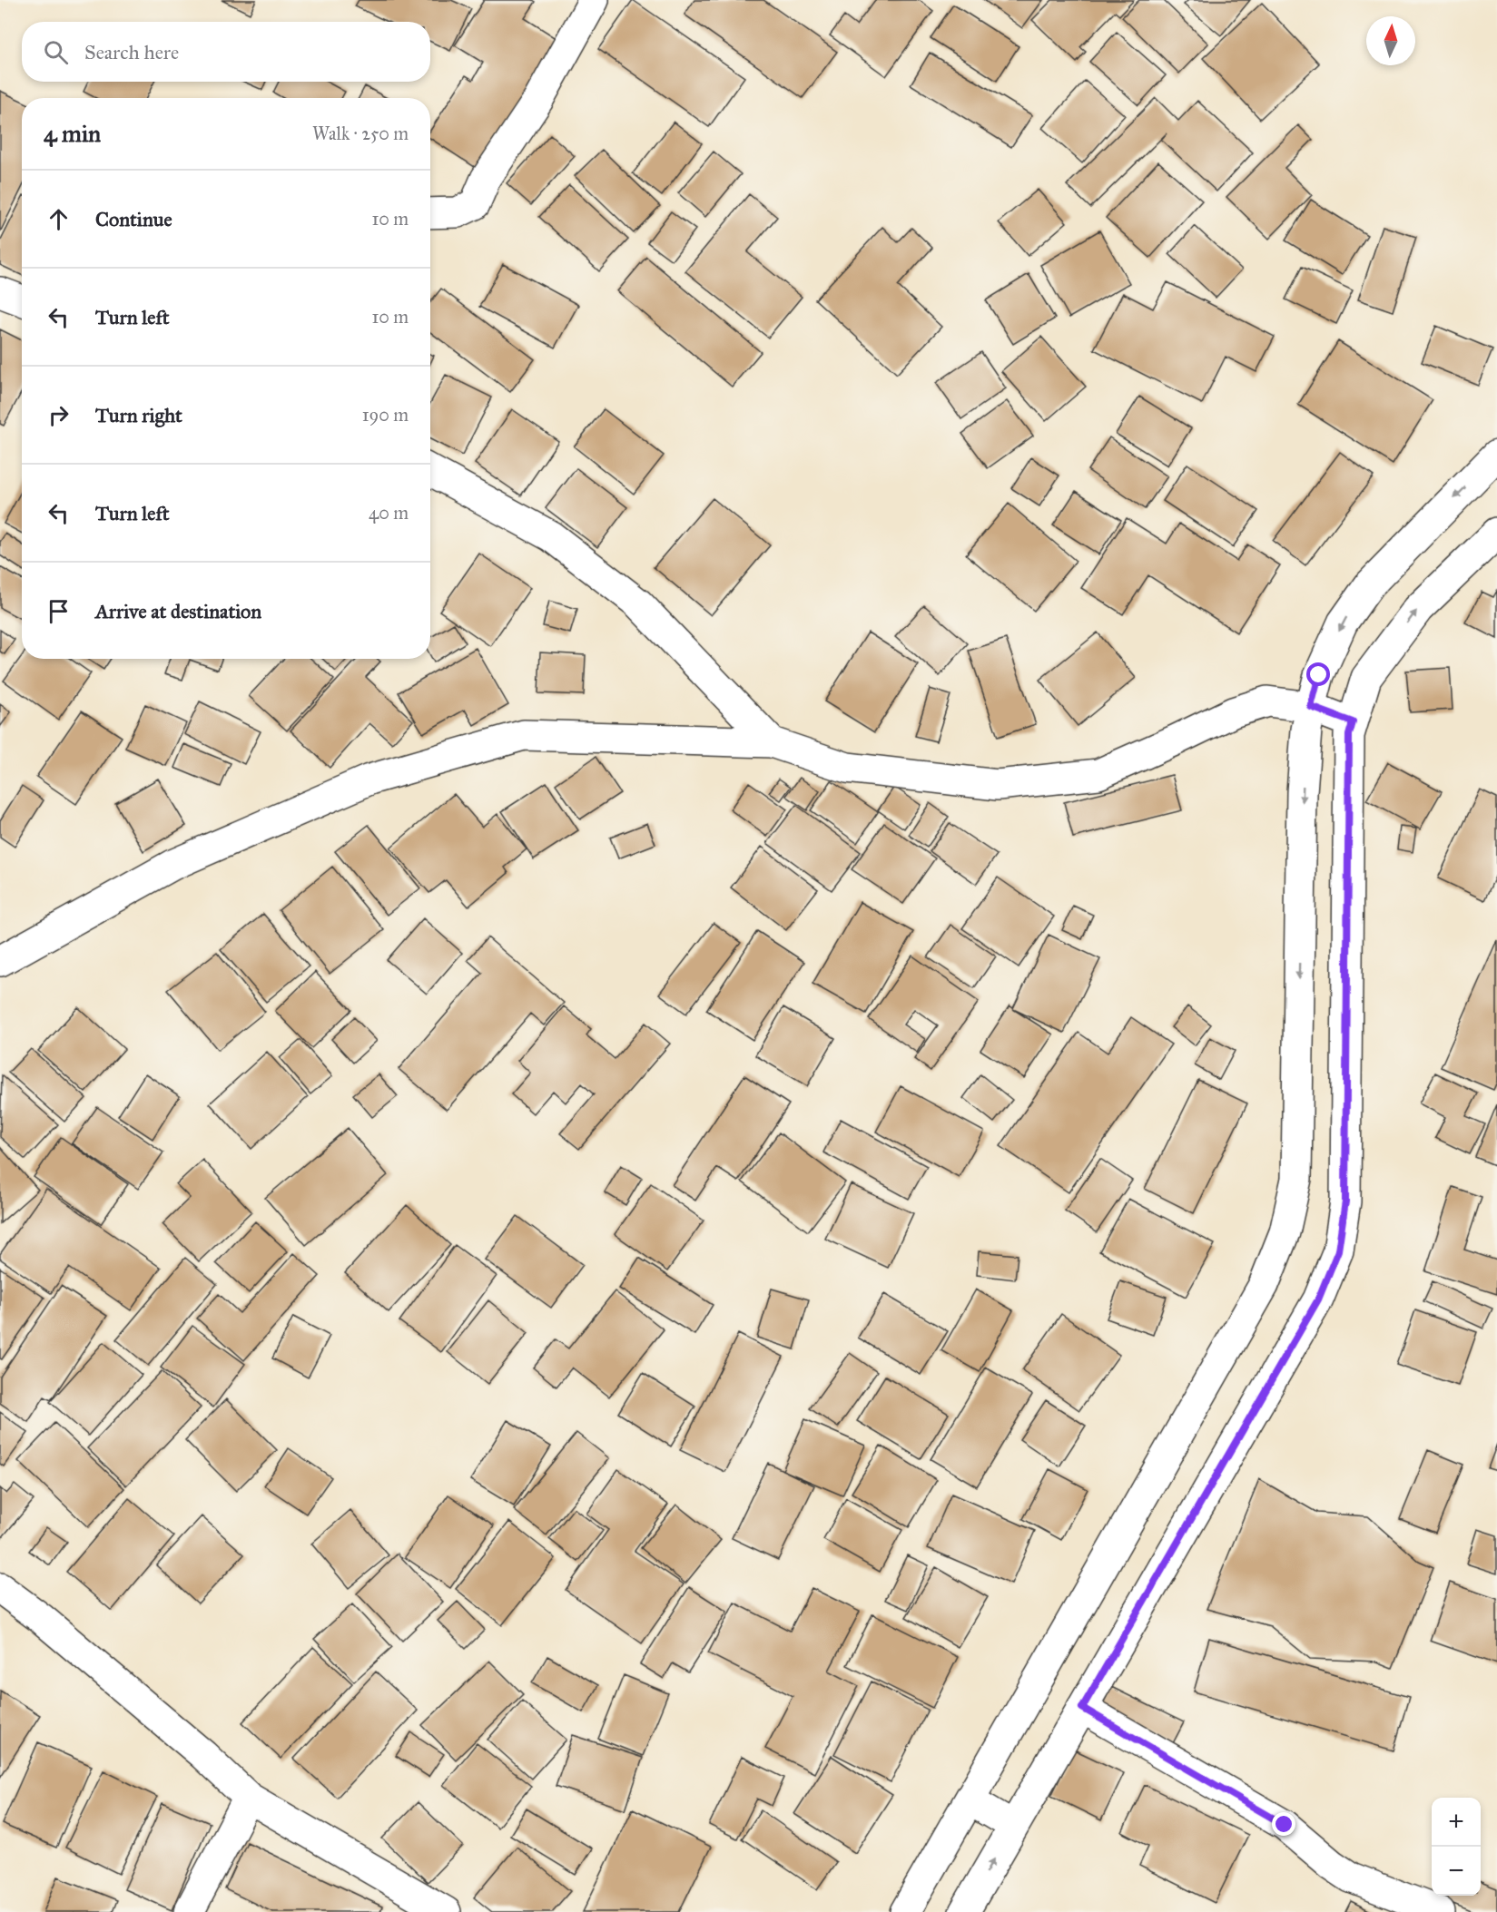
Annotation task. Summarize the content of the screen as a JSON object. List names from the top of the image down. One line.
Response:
{"north":"top","page":{"search":"Search here","heading":["4 min","Walk · 250 m"],"list":[["Continue","10 m"],["Turn left","10 m"],["Turn right","190 m"],["Turn left","40 m"],"Arrive at destination"],"map_buttons":["+","−"]}}
